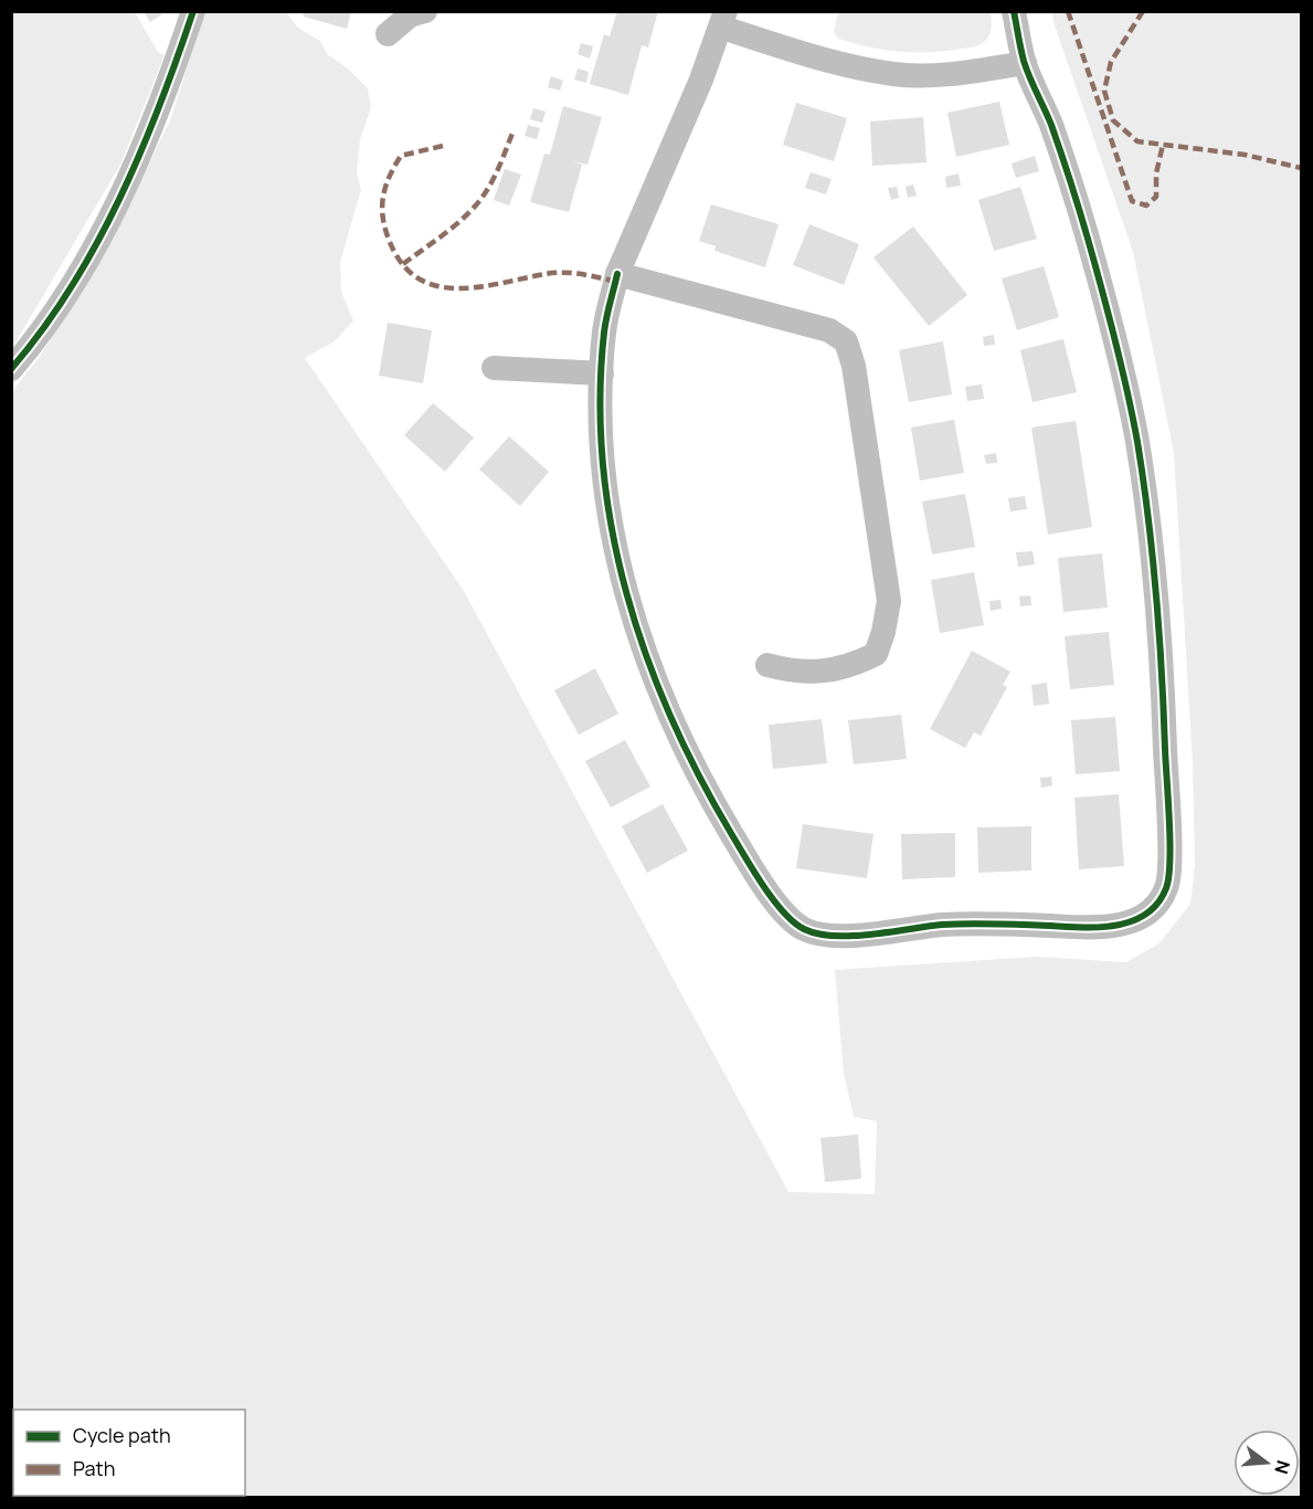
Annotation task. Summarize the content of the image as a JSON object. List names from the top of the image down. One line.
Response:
{"legend":["Cycle path","Path"],"north":"right"}
